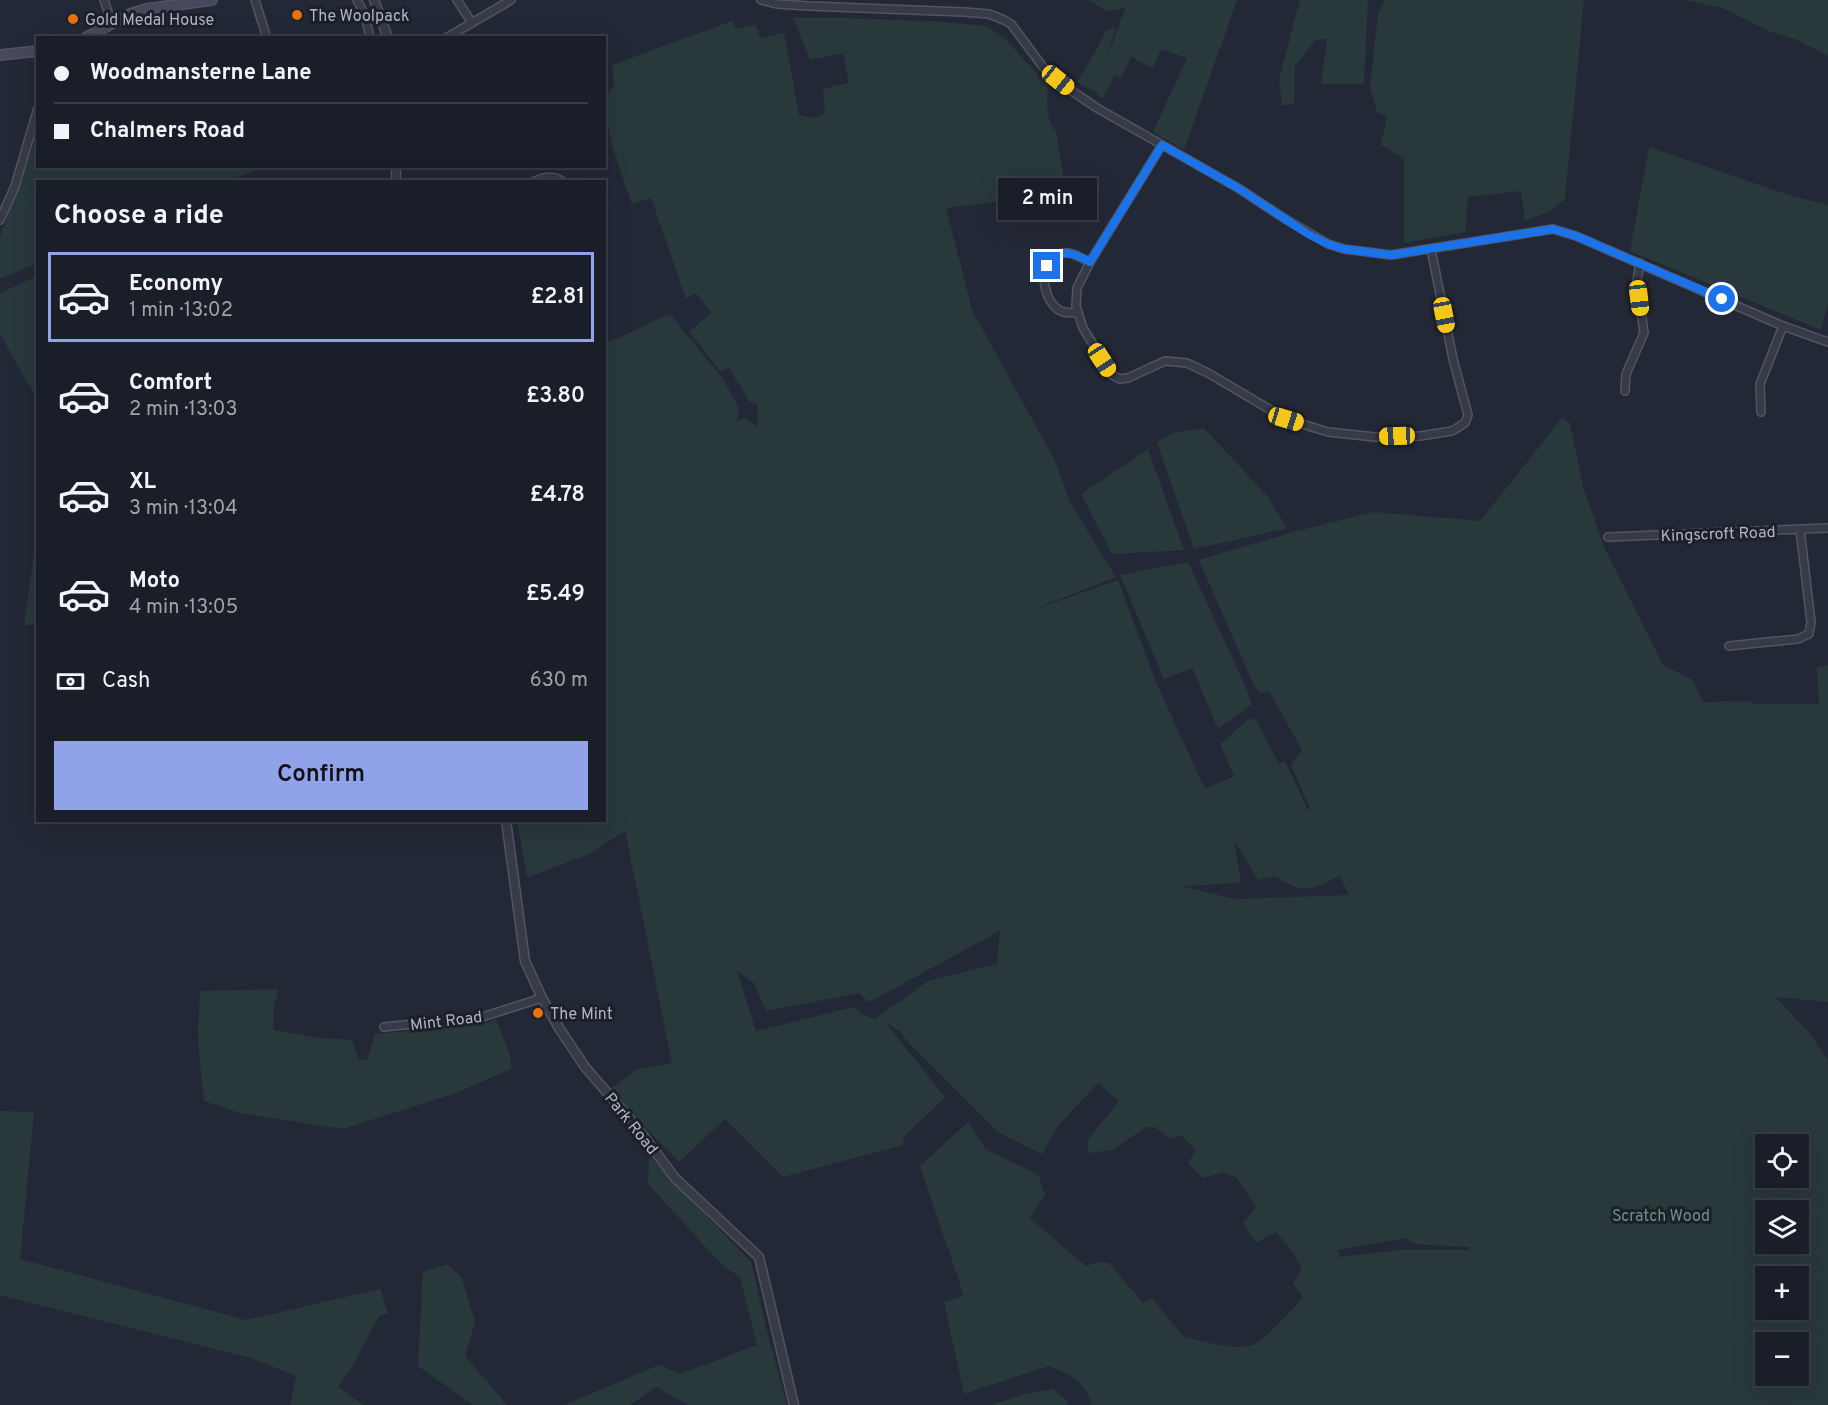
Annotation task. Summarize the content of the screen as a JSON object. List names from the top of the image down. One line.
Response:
{"streets":{"street":["Kingscroft Road","Mint Road","Park Road"]},"crossings":[["Mint Road","Park Road"]],"parks":["Scratch Wood"],"places":["The Woolpack","Gold Medal House","The Mint"],"page":{"banner":["Woodmansterne Lane","Chalmers Road"],"bubble":"2 min","heading":"Choose a ride","list":[{"name":"Economy","note":"1 min · 13:02","value":"£2.81"},{"name":"Comfort","note":"2 min · 13:03","value":"£3.80"},{"name":"XL","note":"3 min · 13:04","value":"£4.78"},{"name":"Moto","note":"4 min · 13:05","value":"£5.49"}],"pay":["Cash","630 m"],"buttons":"Confirm","map_buttons":["+","−"]}}
